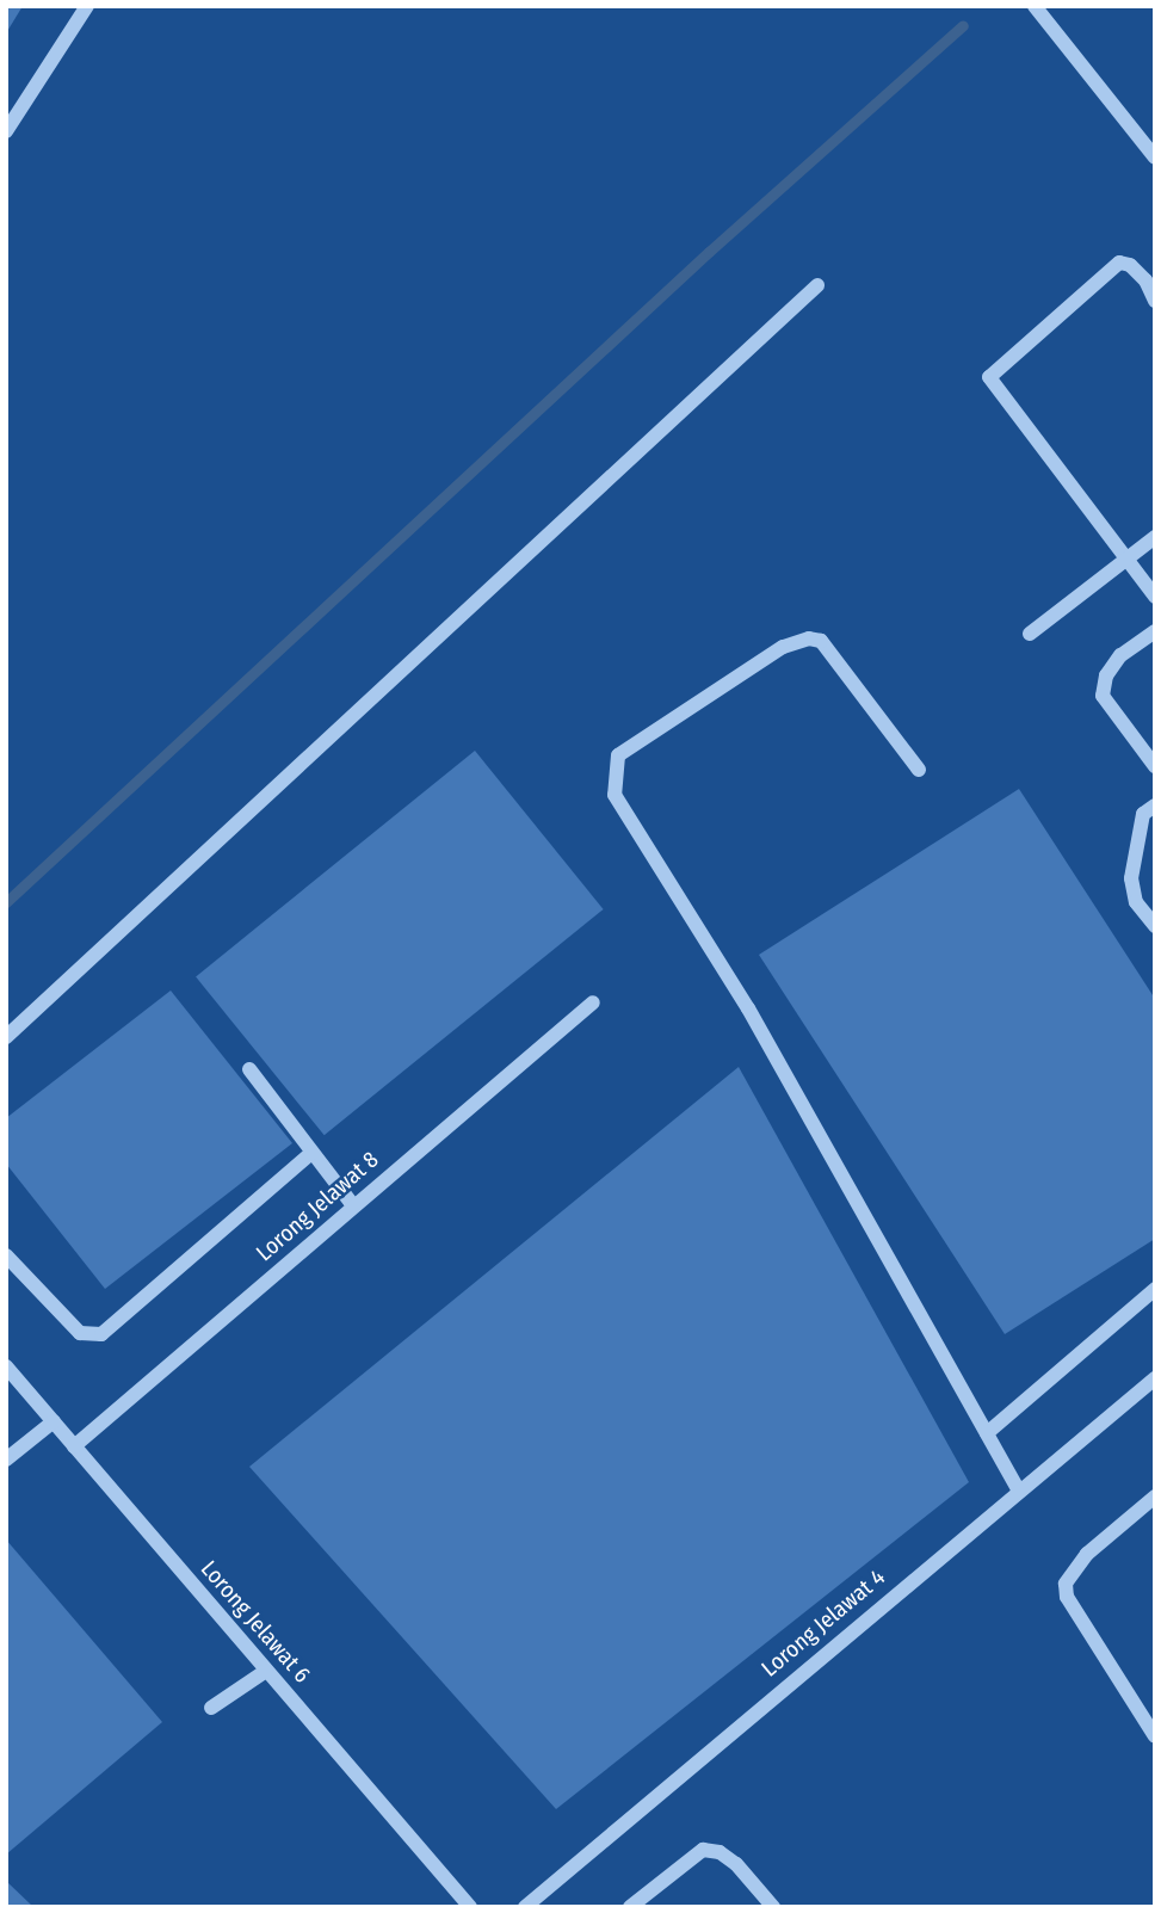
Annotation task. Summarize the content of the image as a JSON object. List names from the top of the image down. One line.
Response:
{"streets":{"street":["Lorong Jelawat 8","Lorong Jelawat 6","Lorong Jelawat 4"]},"crossings":[["Lorong Jelawat 8","Lorong Jelawat 6"]]}
